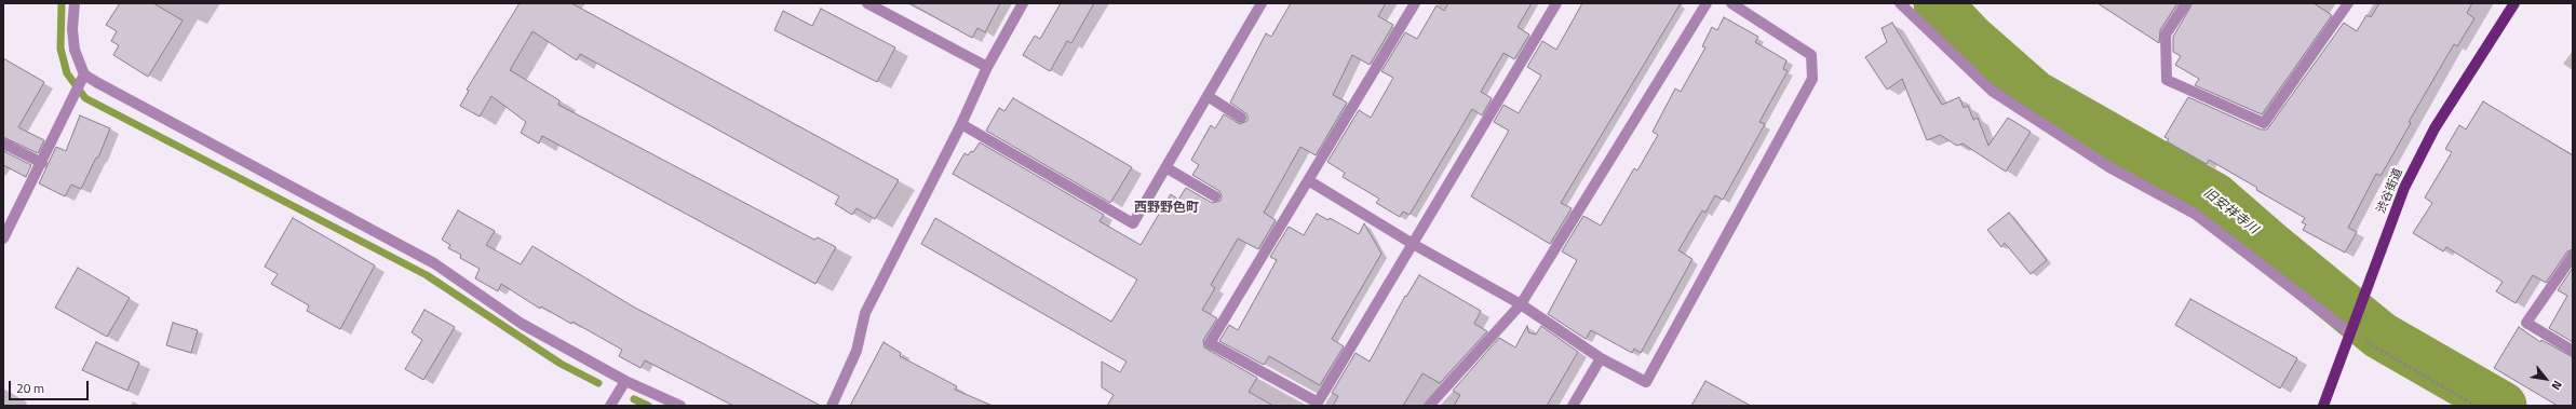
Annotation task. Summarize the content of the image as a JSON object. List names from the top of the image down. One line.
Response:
{"streets":{"main road":["渋谷街道"]},"districts":["西野野色町"],"water":["旧安祥寺川"],"scale_bar":"20 m","north":"bottom right"}
